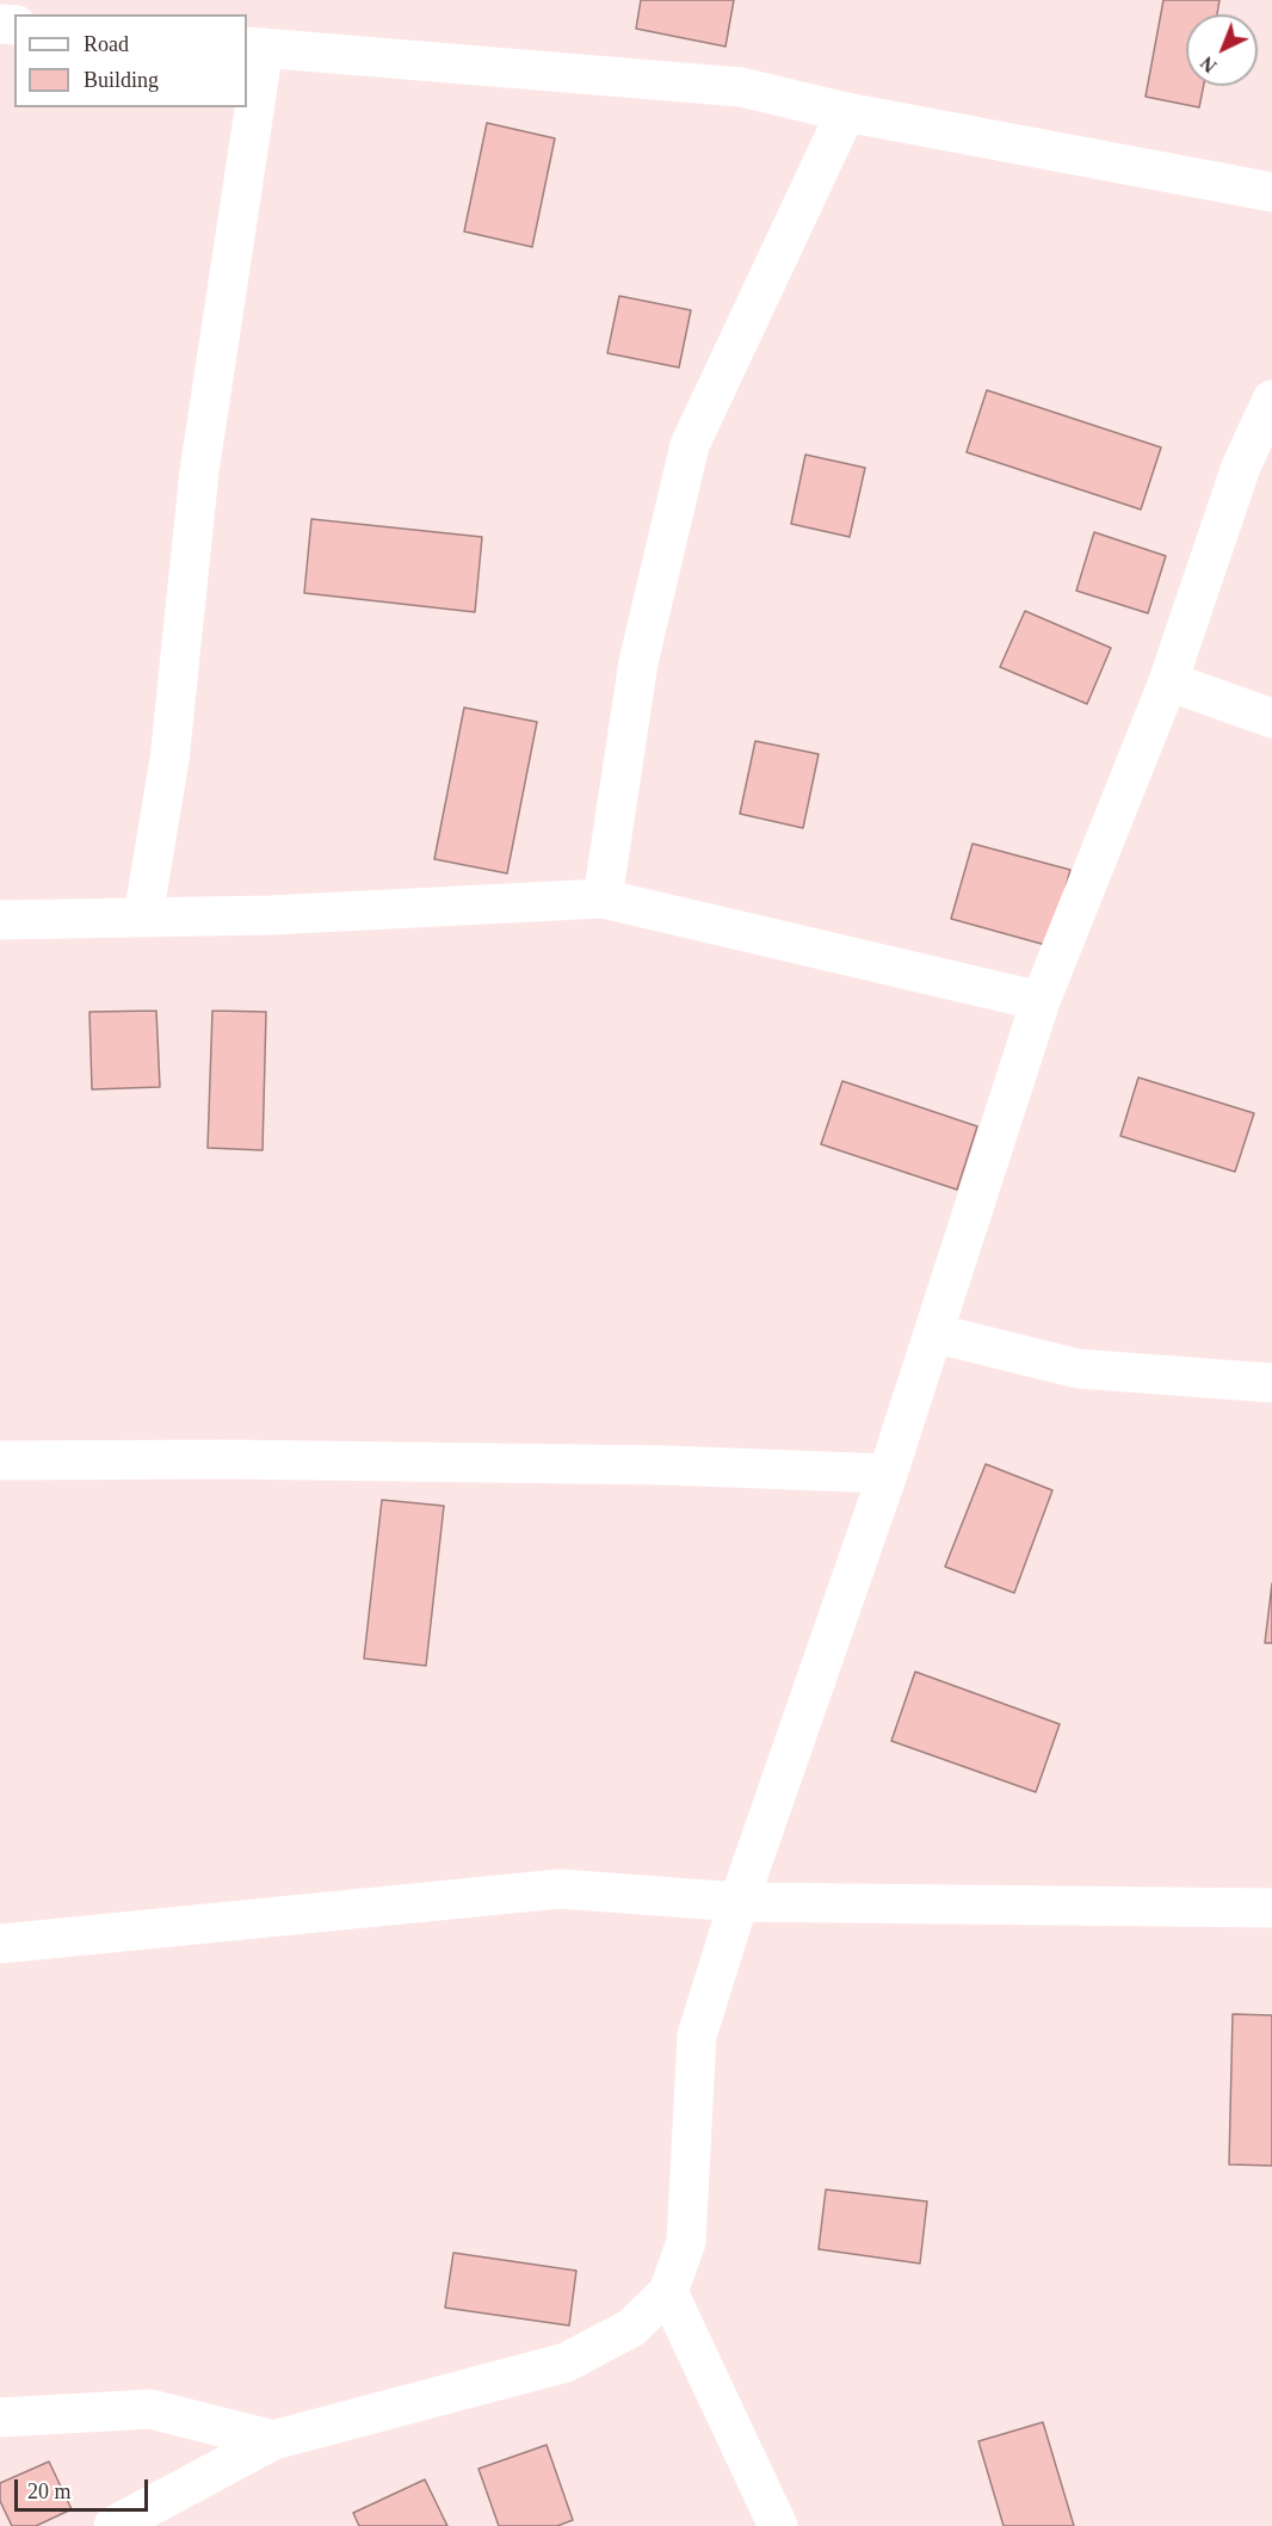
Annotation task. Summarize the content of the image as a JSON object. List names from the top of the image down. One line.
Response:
{"legend":["Road","Building"],"scale_bar":"20 m","north":"bottom left"}
